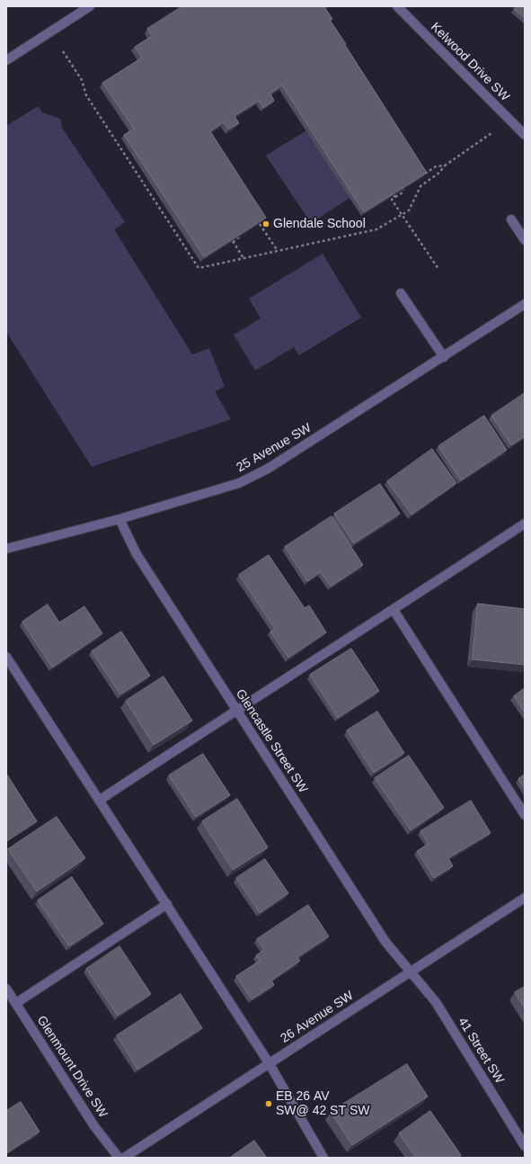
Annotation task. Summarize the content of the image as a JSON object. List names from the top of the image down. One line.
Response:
{"streets":{"street":["Kelwood Drive SW","25 Avenue SW","Glencastle Street SW","26 Avenue SW","41 Street SW","Glenmount Drive SW"]},"crossings":[["25 Avenue SW","Glencastle Street SW"],["Glencastle Street SW","26 Avenue SW"],["Glencastle Street SW","41 Street SW"],["26 Avenue SW","41 Street SW"]],"places":["Glendale School","EB 26 AV SW@ 42 ST SW"]}
